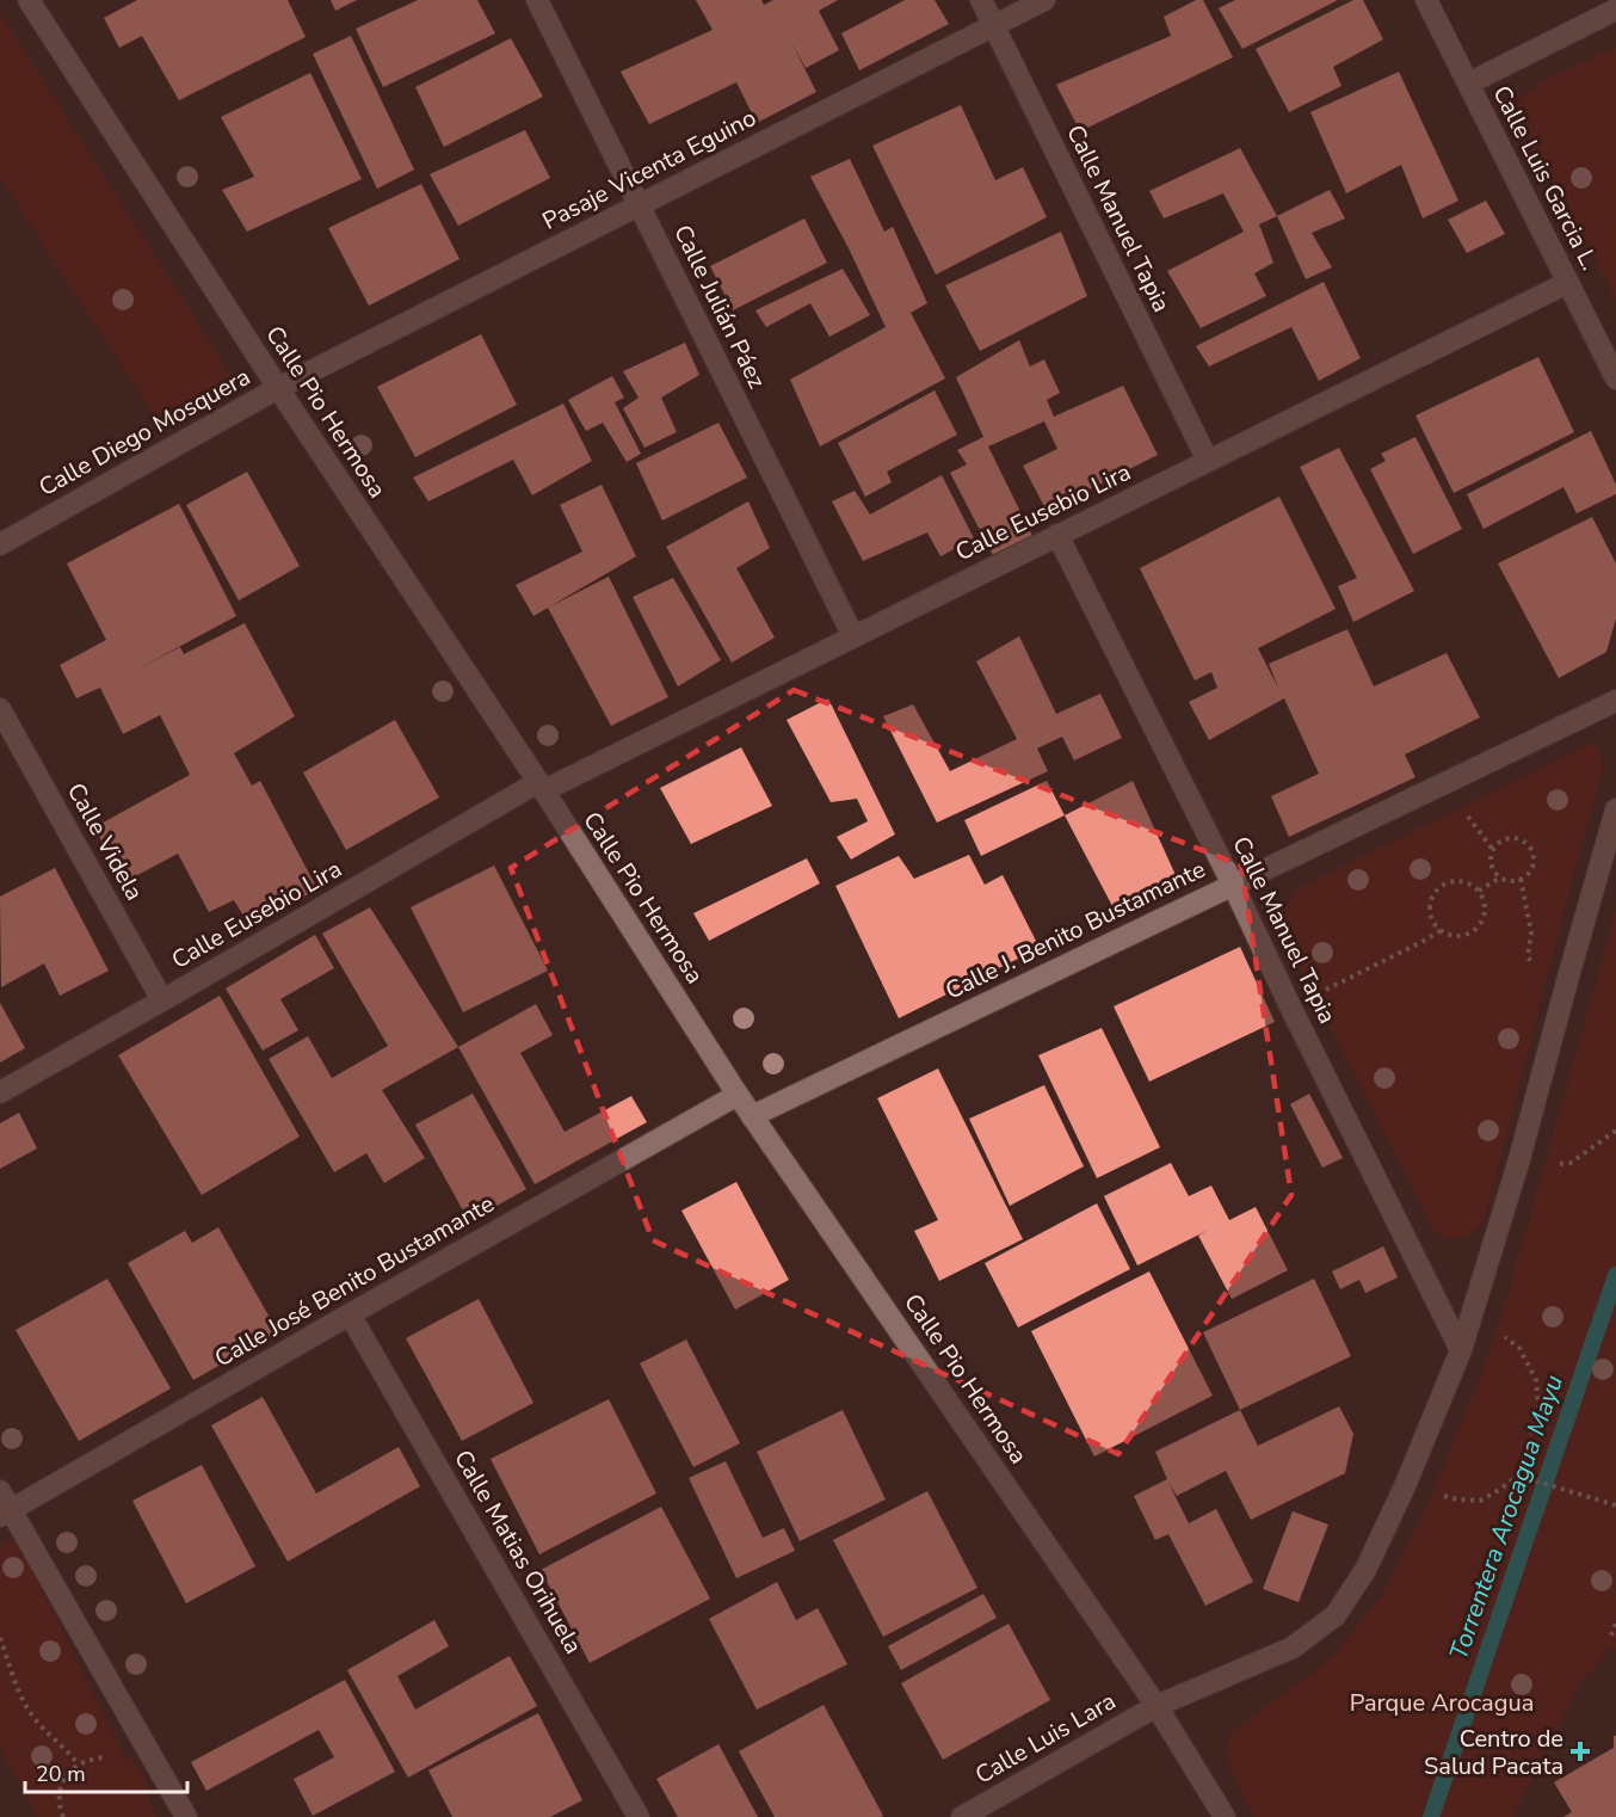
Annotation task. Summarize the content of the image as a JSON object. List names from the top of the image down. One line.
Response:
{"streets":{"street":["Pasaje Vicenta Eguino","Calle Luis Garcia L.","Calle Manuel Tapia","Calle Julián Páez","Calle Pio Hermosa","Calle Diego Mosquera","Calle Eusebio Lira","Calle Videla","Calle J. Benito Bustamante","Calle José Benito Bustamante","Calle Matias Orihuela","Calle Luis Lara"]},"crossings":[["Pasaje Vicenta Eguino","Calle Manuel Tapia"],["Pasaje Vicenta Eguino","Calle Julián Páez"],["Pasaje Vicenta Eguino","Calle Pio Hermosa"],["Pasaje Vicenta Eguino","Calle Diego Mosquera"],["Calle Luis Garcia L.","Calle Eusebio Lira"],["Calle Manuel Tapia","Calle Eusebio Lira"],["Calle Manuel Tapia","Calle J. Benito Bustamante"],["Calle Manuel Tapia","Calle Luis Lara"],["Calle Julián Páez","Calle Eusebio Lira"],["Calle Pio Hermosa","Calle Diego Mosquera"],["Calle Pio Hermosa","Calle Eusebio Lira"],["Calle Pio Hermosa","Calle J. Benito Bustamante"],["Calle Pio Hermosa","Calle José Benito Bustamante"],["Calle Pio Hermosa","Calle Luis Lara"],["Calle Eusebio Lira","Calle Videla"],["Calle José Benito Bustamante","Calle Matias Orihuela"]],"water":["Torrentera Arocagua Mayu"],"parks":["Parque Arocagua"],"places":{"health":["Centro de Salud Pacata"]},"scale_bar":"20 m"}
